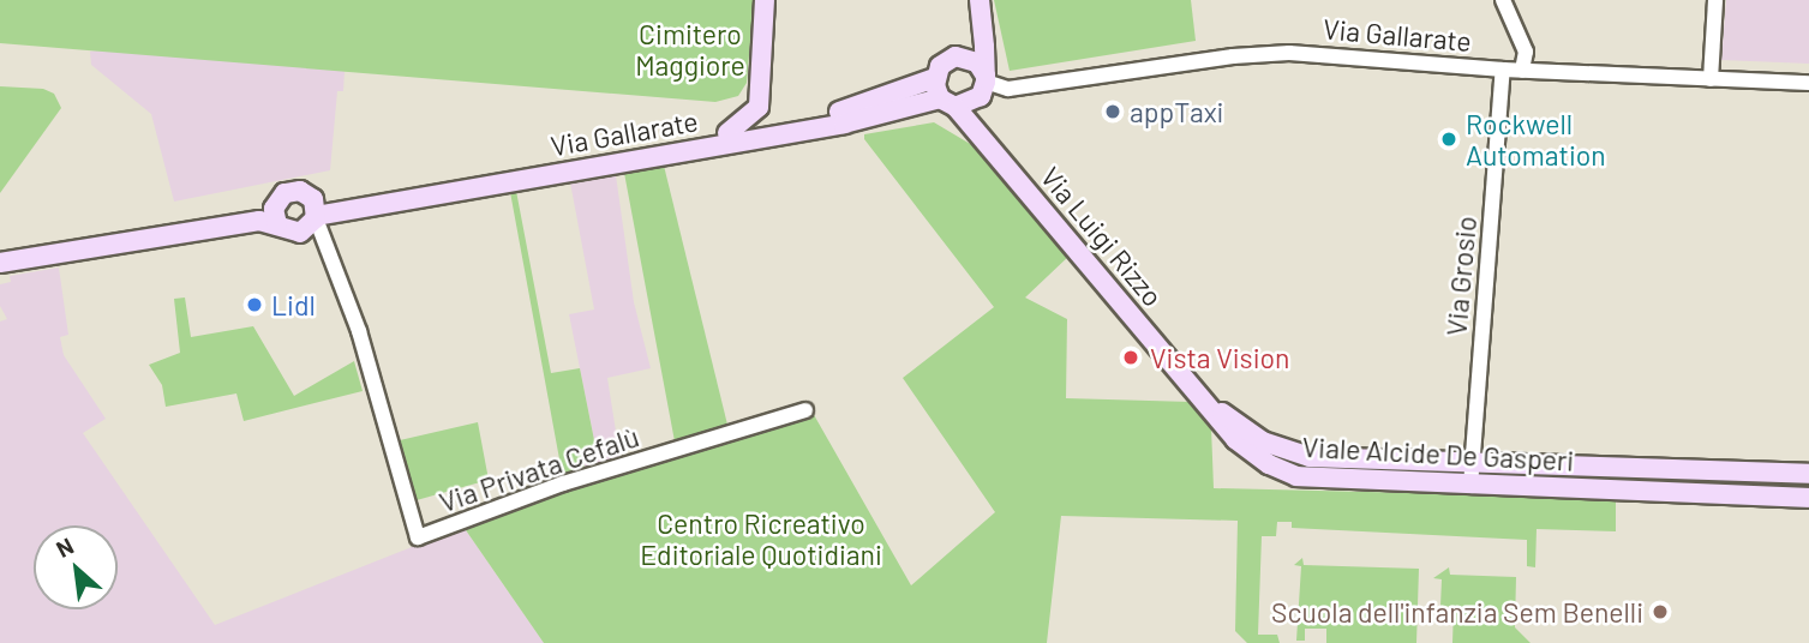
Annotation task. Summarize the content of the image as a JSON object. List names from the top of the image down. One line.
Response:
{"streets":{"main road":["Via Gallarate","Via Luigi Rizzo","Viale Alcide De Gasperi"],"street":["Via Grosio","Via Privata Cefalù"]},"crossings":[["Via Gallarate","Via Luigi Rizzo"],["Via Gallarate","Via Grosio"],["Via Gallarate","Via Privata Cefalù"],["Via Luigi Rizzo","Viale Alcide De Gasperi"],["Via Grosio","Viale Alcide De Gasperi"]],"parks":["Cimitero Maggiore","Centro Ricreativo Editoriale Quotidiani"],"places":["appTaxi","Rockwell Automation","Lidl","Vista Vision","Scuola dell'infanzia Sem Benelli"],"north":"top left"}
